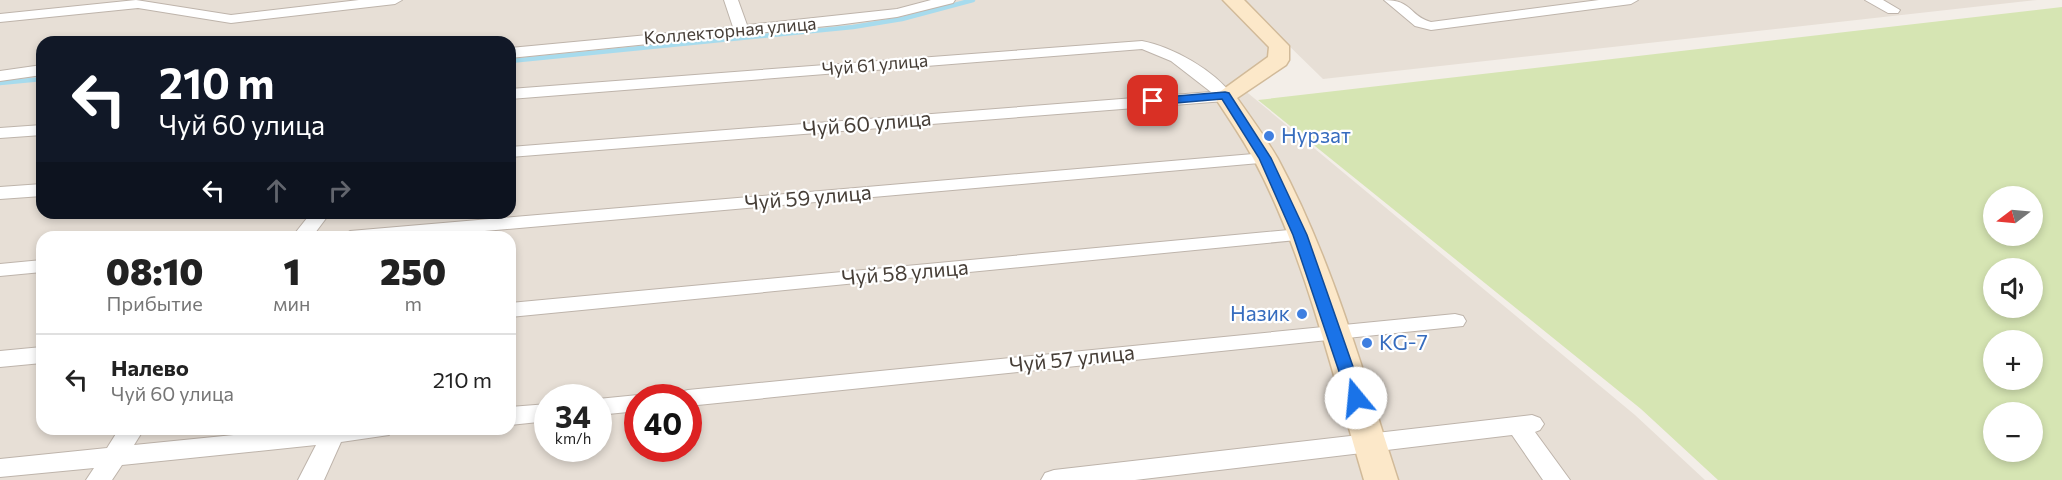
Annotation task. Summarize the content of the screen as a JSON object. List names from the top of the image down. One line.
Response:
{"streets":{"street":["Коллекторная улица","Чуй 61 улица","Чуй 60 улица","Чуй 59 улица","Чуй 58 улица","Чуй 57 улица"]},"crossings":[["Чуй 61 улица","Чуй 60 улица"]],"places":["Нурзат","Назик","KG-7"],"north":"left","page":{"turn":["210 m","Чуй 60 улица"],"map_buttons":["+","−"],"eta":["08:10","Прибытие","1","мин","250","m"],"list":[{"name":"Налево","note":"Чуй 60 улица","value":"210 m"}],"speed":"34 km/h","limit":"40"}}
